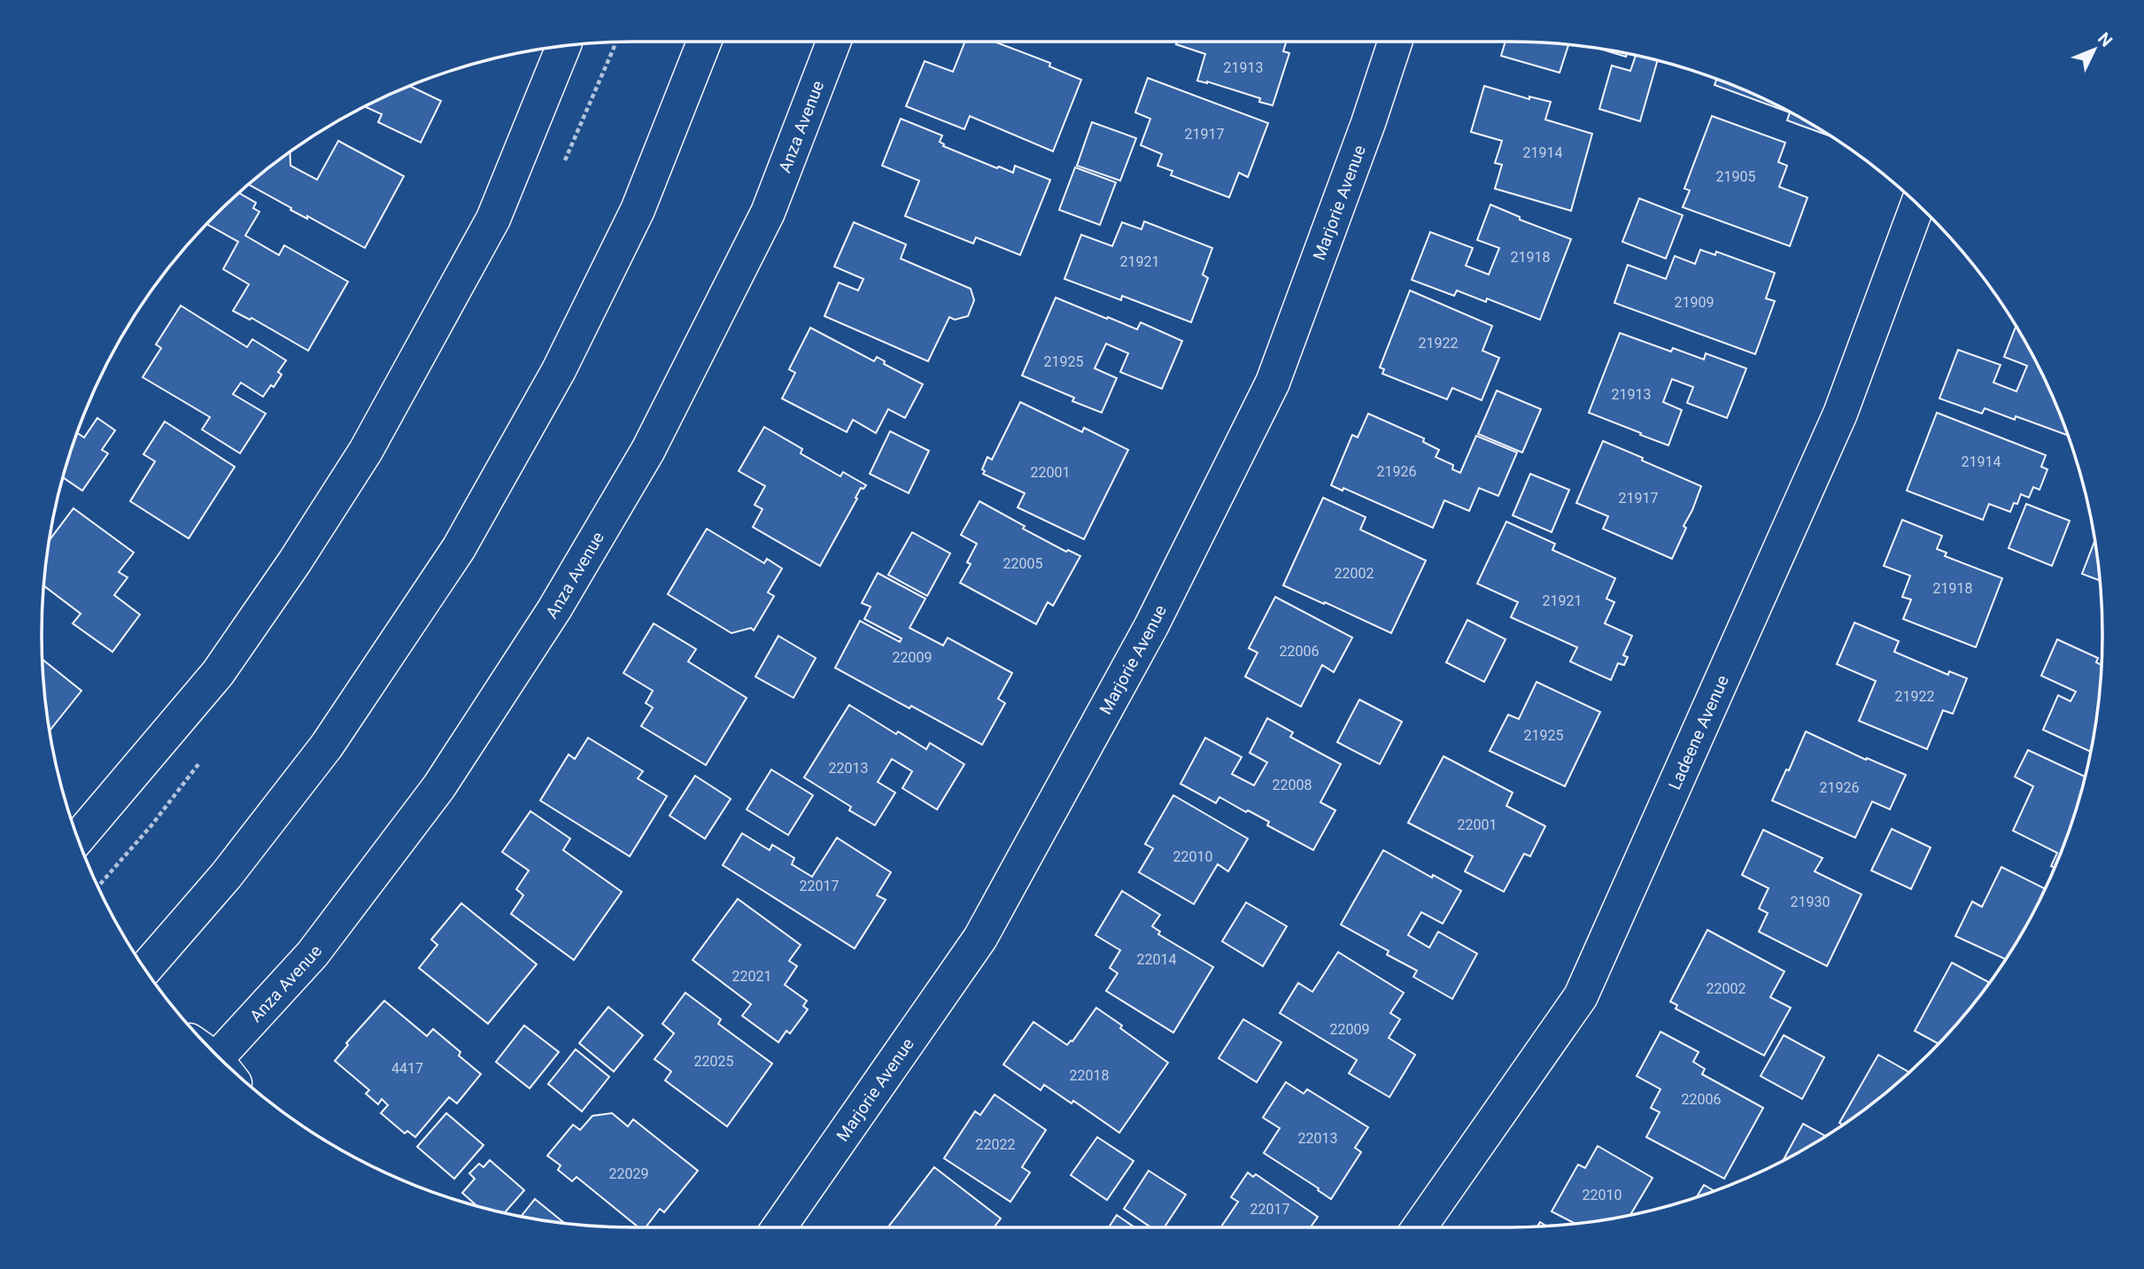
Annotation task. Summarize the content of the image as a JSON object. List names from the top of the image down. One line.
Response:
{"streets":{"street":["Anza Avenue","Marjorie Avenue","Ladeene Avenue"]},"house_numbers":["21913","21917","21914","21905","21918","21921","21909","21922","21925","21913","21914","21926","22001","21917","22005","22002","21918","21921","22006","22009","21922","21925","22013","22008","21926","22001","22010","22017","21930","22014","22021","22002","22009","22025","4417","22018","22006","22013","22022","22029","22010","22017"],"north":"top right"}
